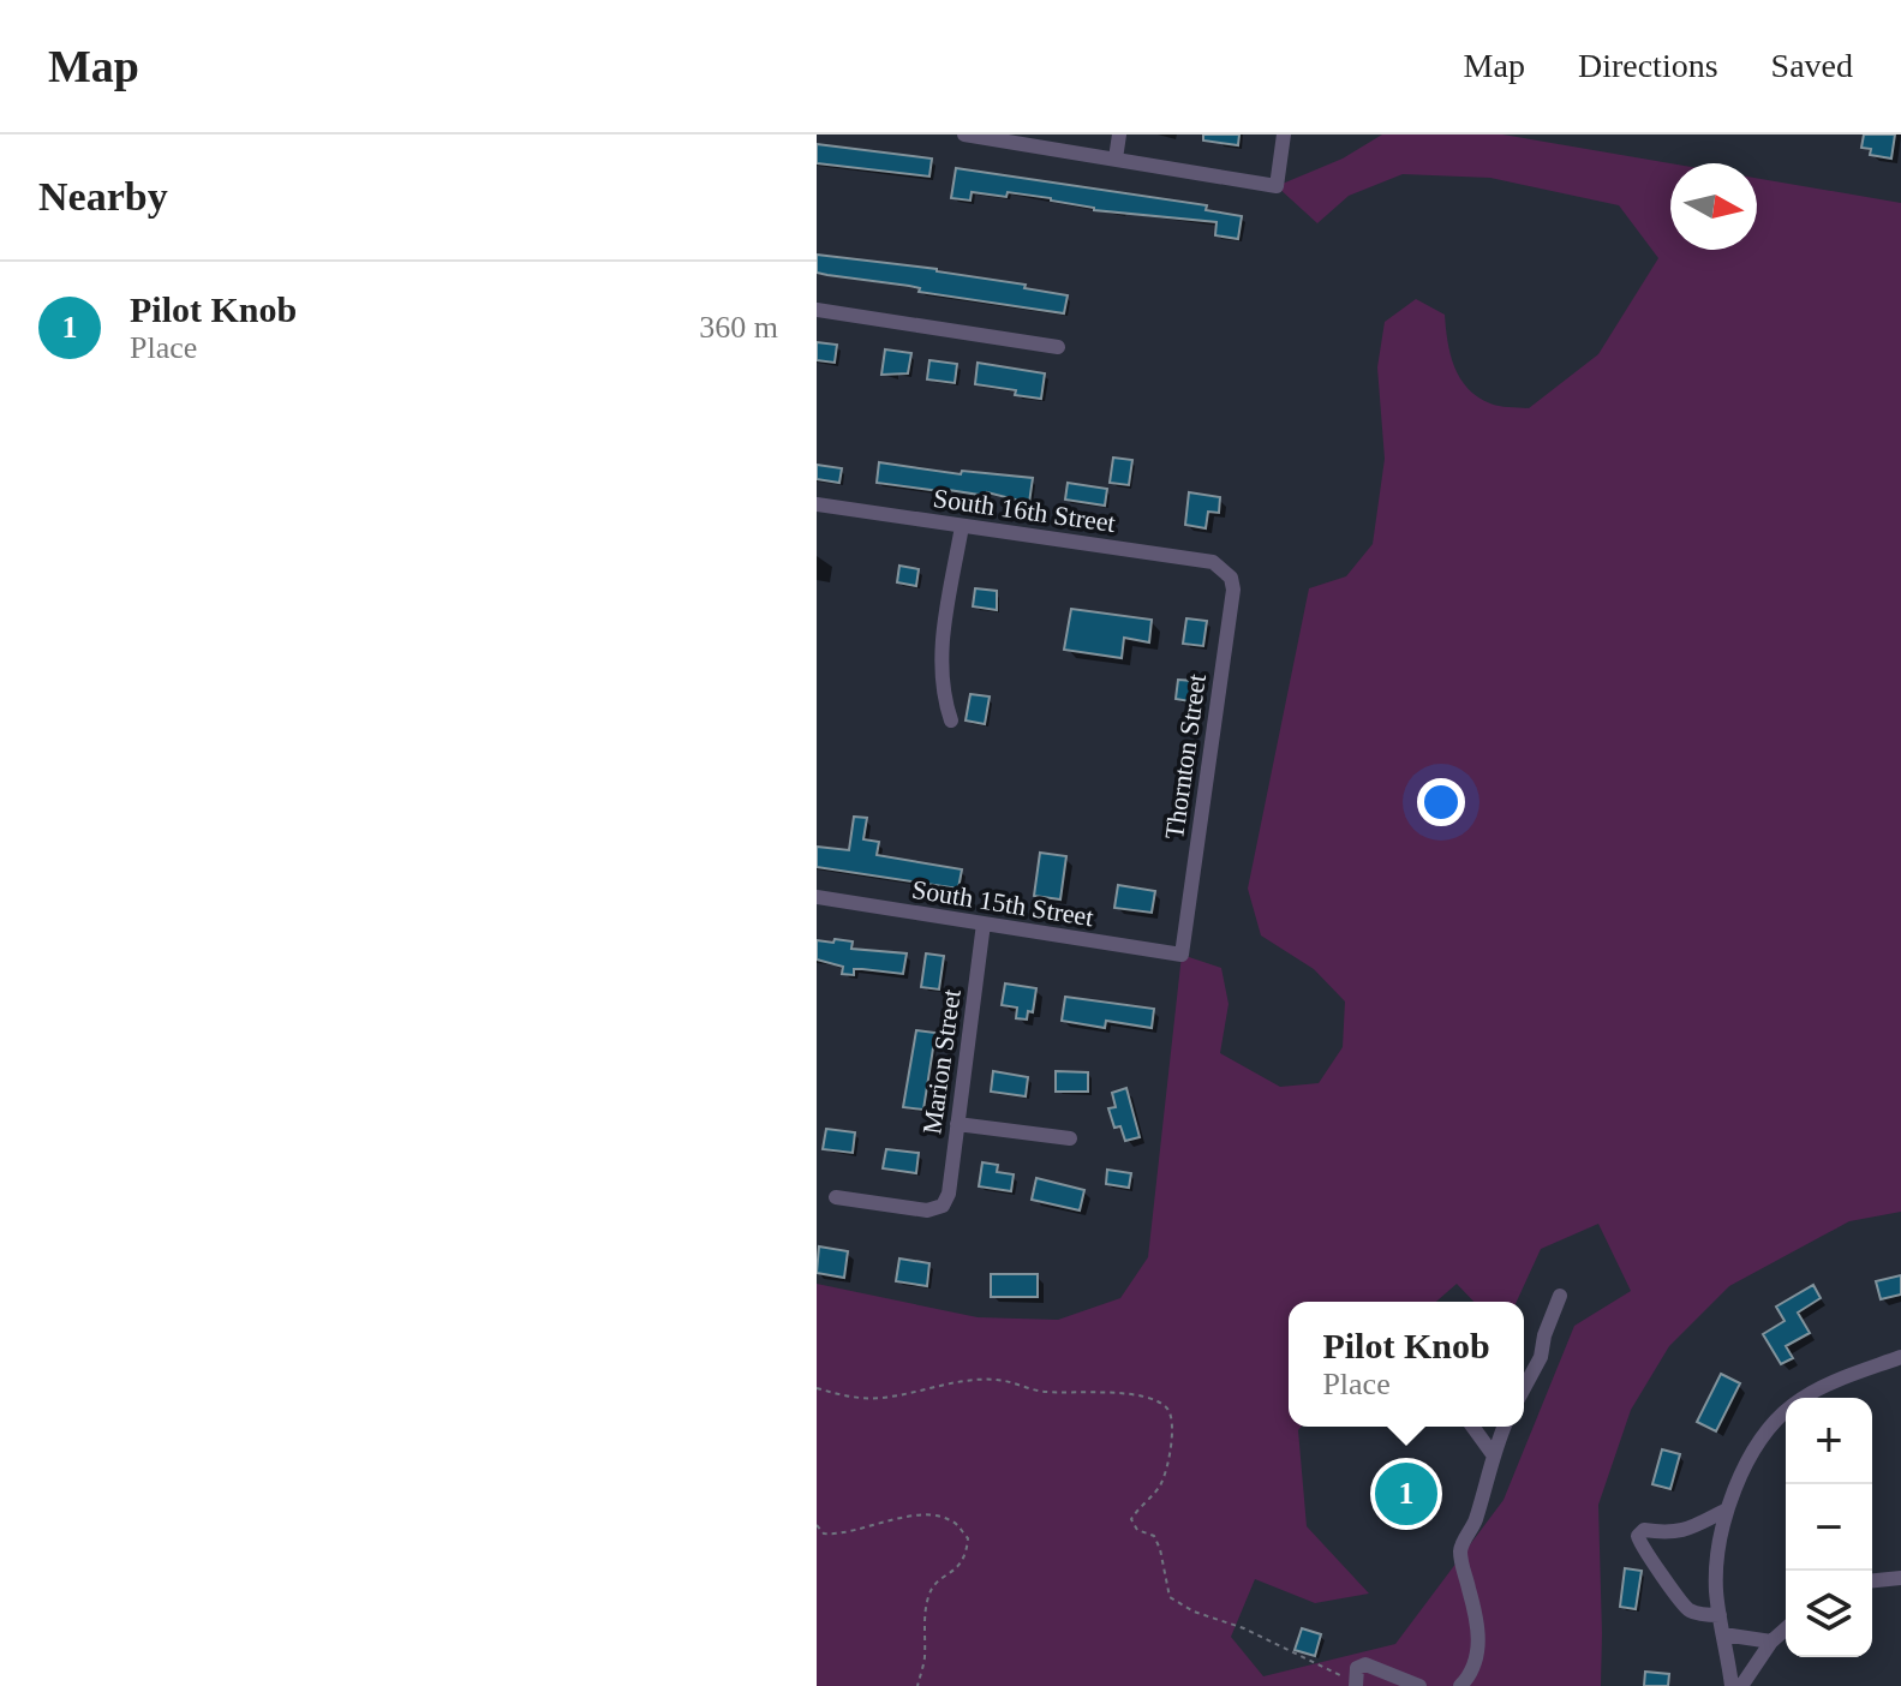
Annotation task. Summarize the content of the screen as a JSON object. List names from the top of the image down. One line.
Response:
{"streets":{"street":["South 16th Street","Thornton Street","South 15th Street","Marion Street"]},"crossings":[["South 16th Street","Thornton Street"],["Thornton Street","South 15th Street"],["South 15th Street","Marion Street"]],"north":"right","page":{"header":"Map","nav":["Map","Directions","Saved"],"heading":"Nearby","list":[{"mark":"1","name":"Pilot Knob","note":"Place","value":"360 m"}],"popup":["Pilot Knob","Place"],"map_buttons":["+","−"],"pins":"1"}}
